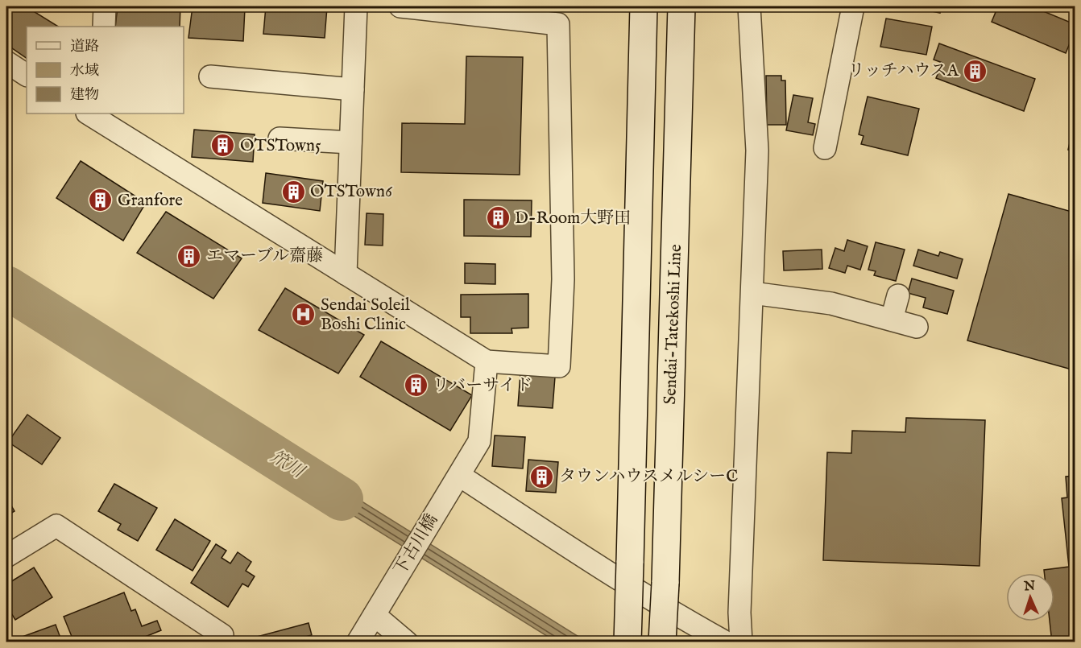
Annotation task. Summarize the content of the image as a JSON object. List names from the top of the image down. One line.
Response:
{"streets":{"main road":["Sendai-Tatekoshi Line"],"street":["下古川橋"]},"water":["笊川"],"places":{"building":["リッチハウスA","OTSTown5","OTSTown6","Granfore","D-Room大野田","エマーブル齋藤","リバーサイド","タウンハウスメルシーC"],"hospital":["Sendai Soleil Boshi Clinic"]},"legend":["道路","水域","建物"],"north":"top"}
